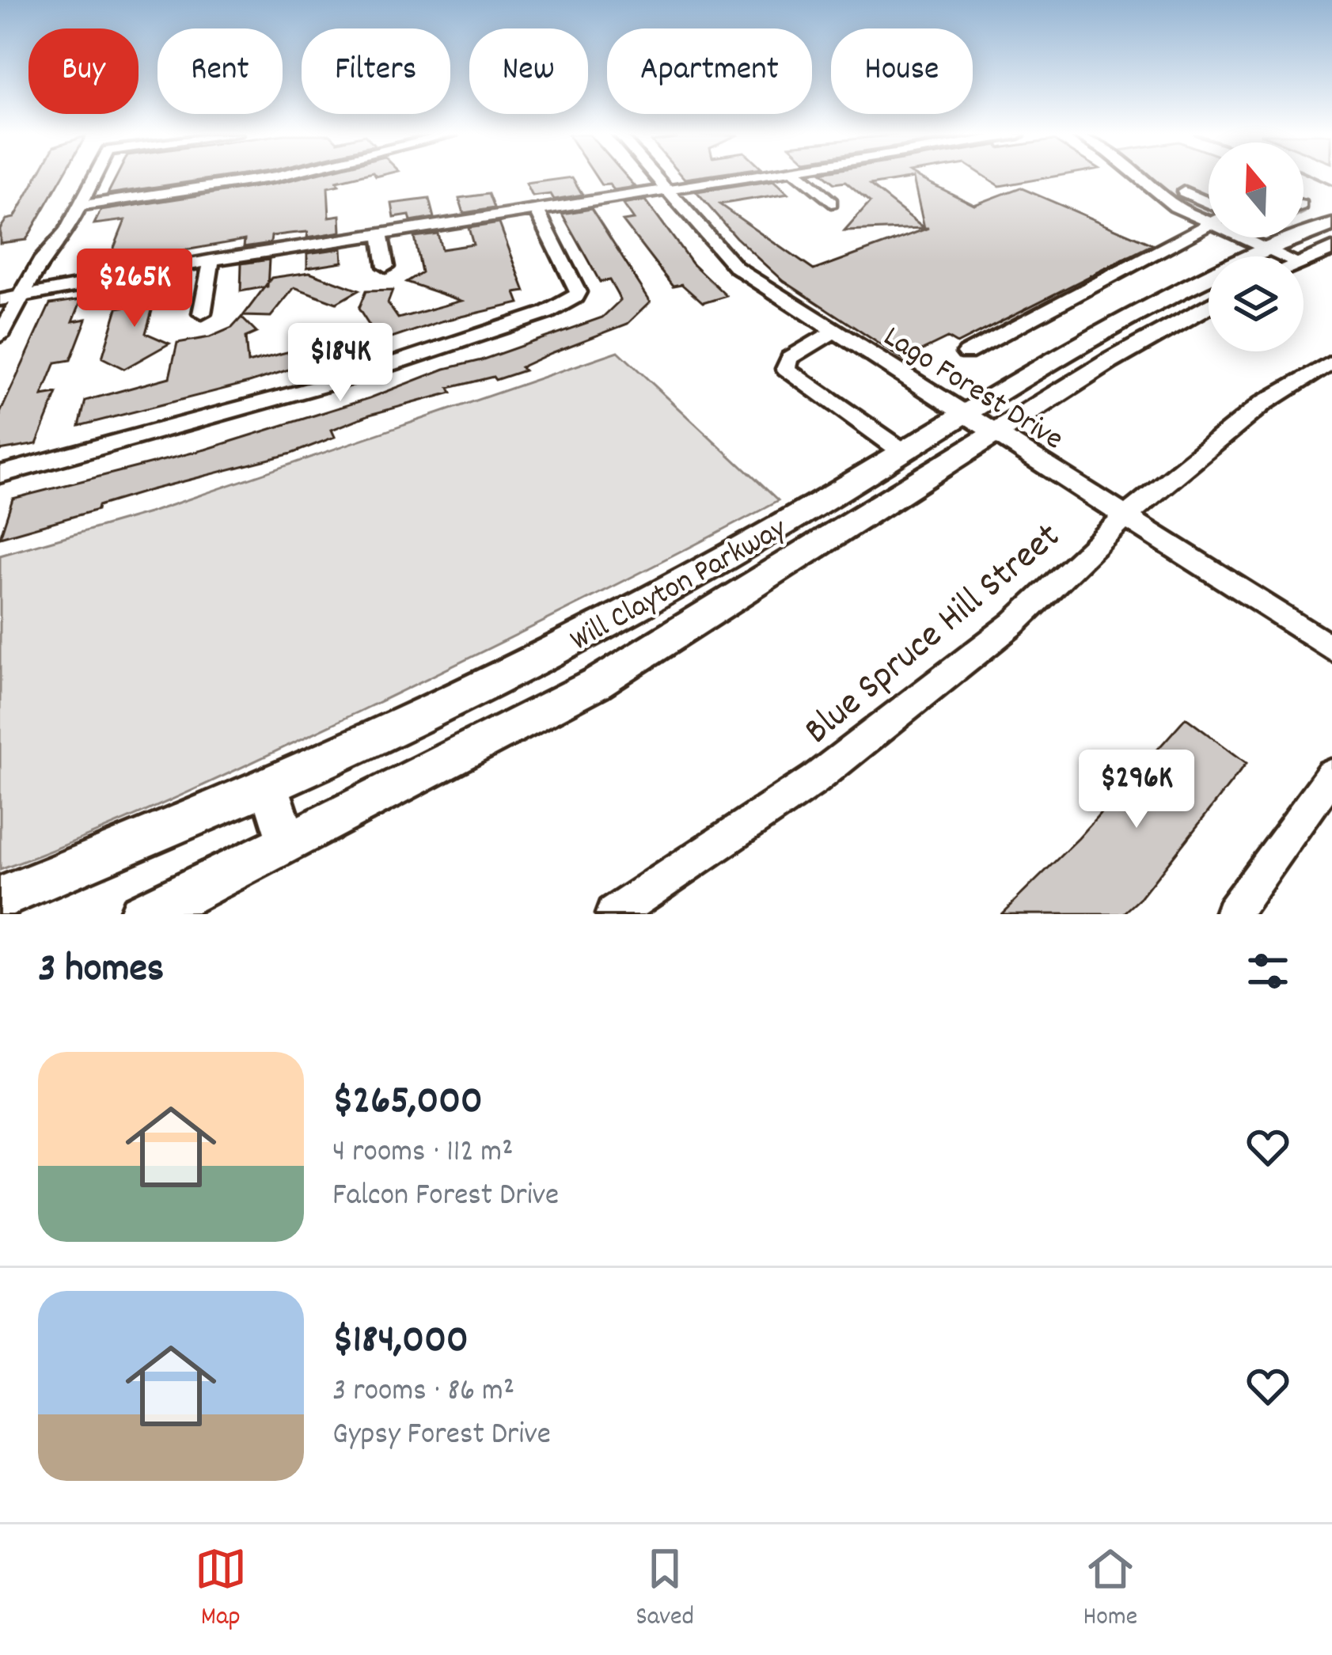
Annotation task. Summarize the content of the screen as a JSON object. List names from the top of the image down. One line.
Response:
{"streets":{"main road":["Will Clayton Parkway"],"street":["Lago Forest Drive","Blue Spruce Hill Street"]},"crossings":[["Lago Forest Drive","Will Clayton Parkway"],["Lago Forest Drive","Blue Spruce Hill Street"]],"north":"top","page":{"chip":["Buy","Rent","Filters","New","Apartment","House"],"price":["$265K","$184K","$296K"],"heading":"3 homes","list":[{"name":"$265,000","note":"4 rooms · 112 m² · Falcon Forest Drive"},{"name":"$184,000","note":"3 rooms · 86 m² · Gypsy Forest Drive"}],"tabs":["Map","Saved","Home"]}}
